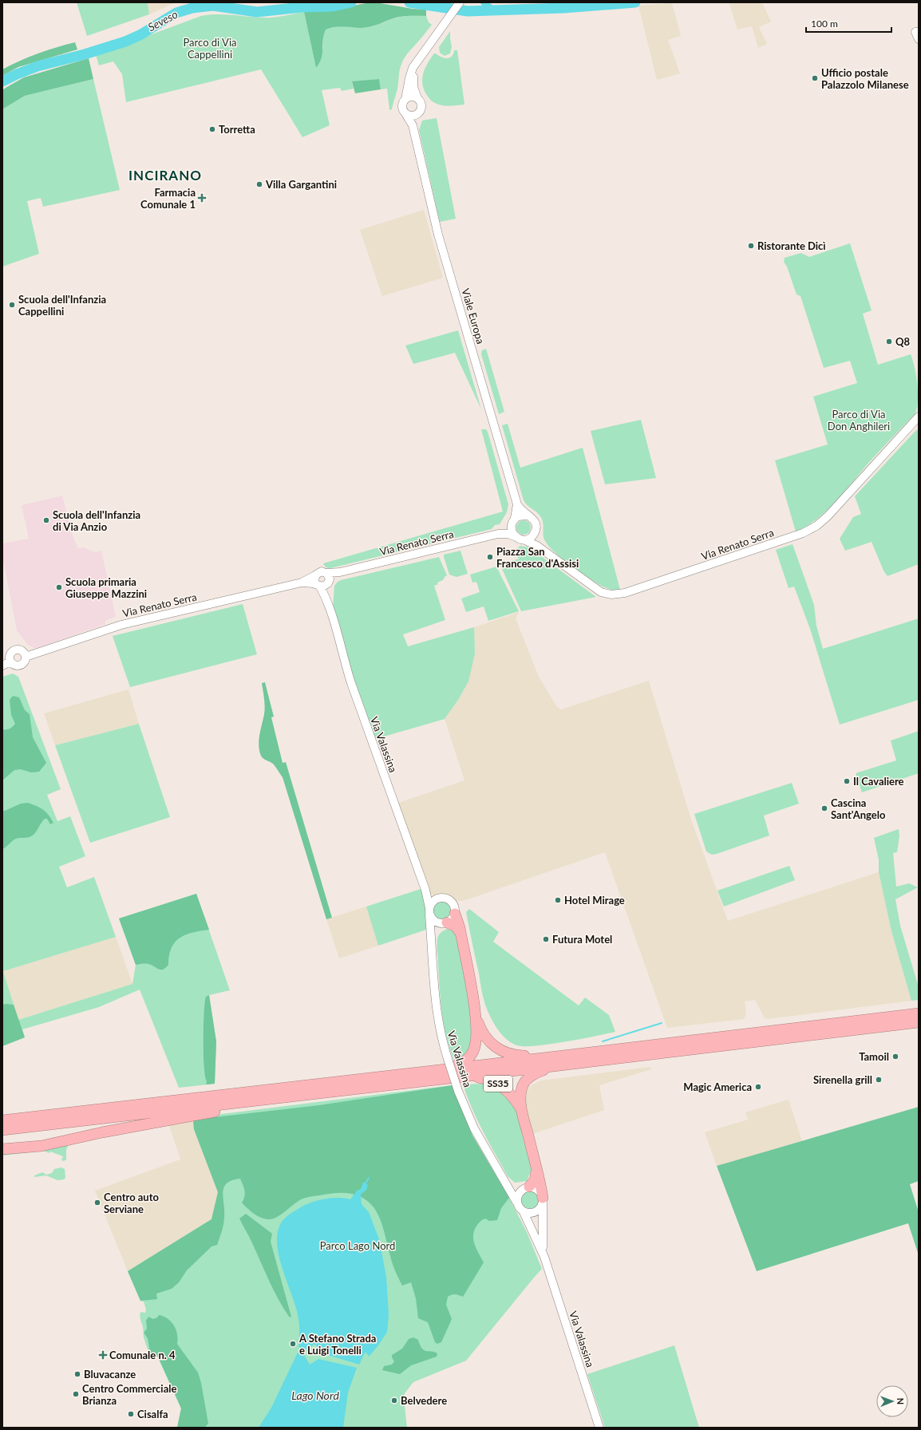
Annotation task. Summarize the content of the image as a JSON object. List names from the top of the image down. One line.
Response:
{"streets":{"highway":["SS35"],"street":["Viale Europa","Via Renato Serra","Via Valassina"]},"crossings":[["Viale Europa","Via Renato Serra"],["Via Renato Serra","Via Valassina"]],"districts":["INCIRANO"],"water":["Seveso","Lago Nord"],"parks":["Parco di Via Cappellini","Parco di Via Don Anghileri","Parco Lago Nord"],"places":{"other":["Ufficio postale Palazzolo Milanese","Torretta","Villa Gargantini","Ristorante Dicì","Scuola dell'Infanzia Cappellini","Q8","Scuola dell'Infanzia di Via Anzio","Piazza San Francesco d'Assisi","Scuola primaria Giuseppe Mazzini","Il Cavaliere","Cascina Sant'Angelo","Hotel Mirage","Futura Motel","Tamoil","Sirenella grill","Magic America","Centro auto Serviane","A Stefano Strada e Luigi Tonelli","Bluvacanze","Centro Commerciale Brianza","Belvedere","Cisalfa"],"health":["Farmacia Comunale 1","Comunale n. 4"]},"scale_bar":"100 m","north":"right"}
